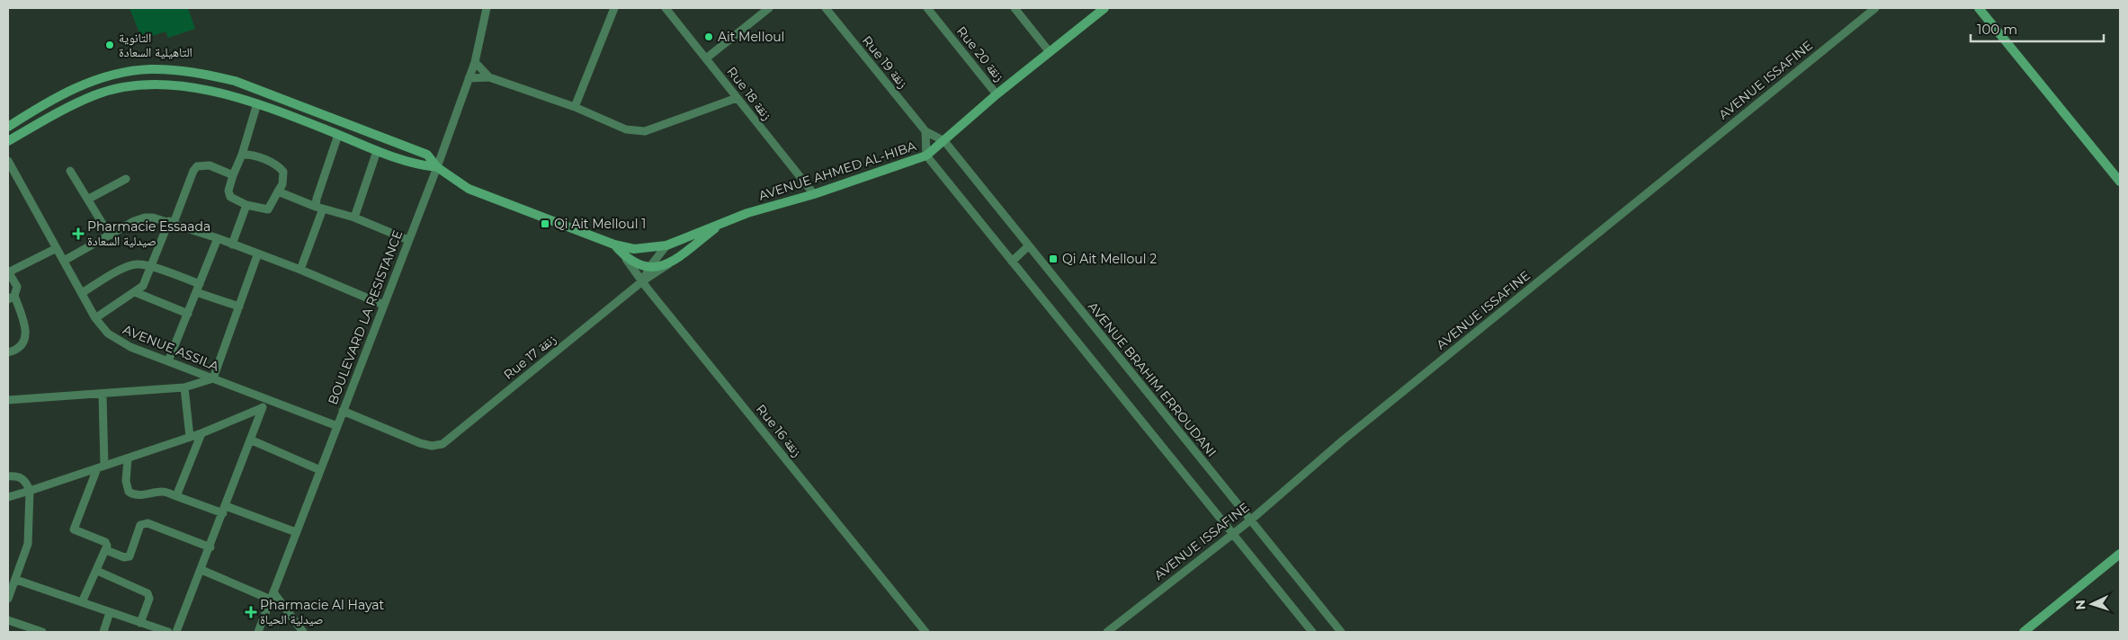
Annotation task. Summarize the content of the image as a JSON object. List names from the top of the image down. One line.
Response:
{"streets":{"street":["Rue 20 زنقة","Rue 19 زنقة","AVENUE ISSAFINE","Rue 18 زنقة","AVENUE AHMED AL-HIBA","BOULEVARD LA RESISTANCE","AVENUE ASSILA","Rue 17 زنقة","AVENUE BRAHIM ERROUDANI","Rue 16 زنقة"]},"crossings":[["Rue 20 زنقة","AVENUE AHMED AL-HIBA"],["Rue 19 زنقة","AVENUE AHMED AL-HIBA"],["Rue 19 زنقة","AVENUE BRAHIM ERROUDANI"],["AVENUE ISSAFINE","AVENUE BRAHIM ERROUDANI"],["Rue 18 زنقة","AVENUE AHMED AL-HIBA"],["AVENUE AHMED AL-HIBA","BOULEVARD LA RESISTANCE"],["AVENUE AHMED AL-HIBA","Rue 17 زنقة"],["AVENUE AHMED AL-HIBA","AVENUE BRAHIM ERROUDANI"],["AVENUE AHMED AL-HIBA","Rue 16 زنقة"],["BOULEVARD LA RESISTANCE","AVENUE ASSILA"],["BOULEVARD LA RESISTANCE","Rue 17 زنقة"],["Rue 17 زنقة","Rue 16 زنقة"]],"places":{"other":["Ait Melloul","التانوية التاهيلية السعادة"],"transit":["Qi Ait Melloul 1","Qi Ait Melloul 2"],"health":["Pharmacie Essaada صيدلية السعادة","Pharmacie Al Hayat صيدلية الحياة"]},"scale_bar":"100 m","north":"left"}
